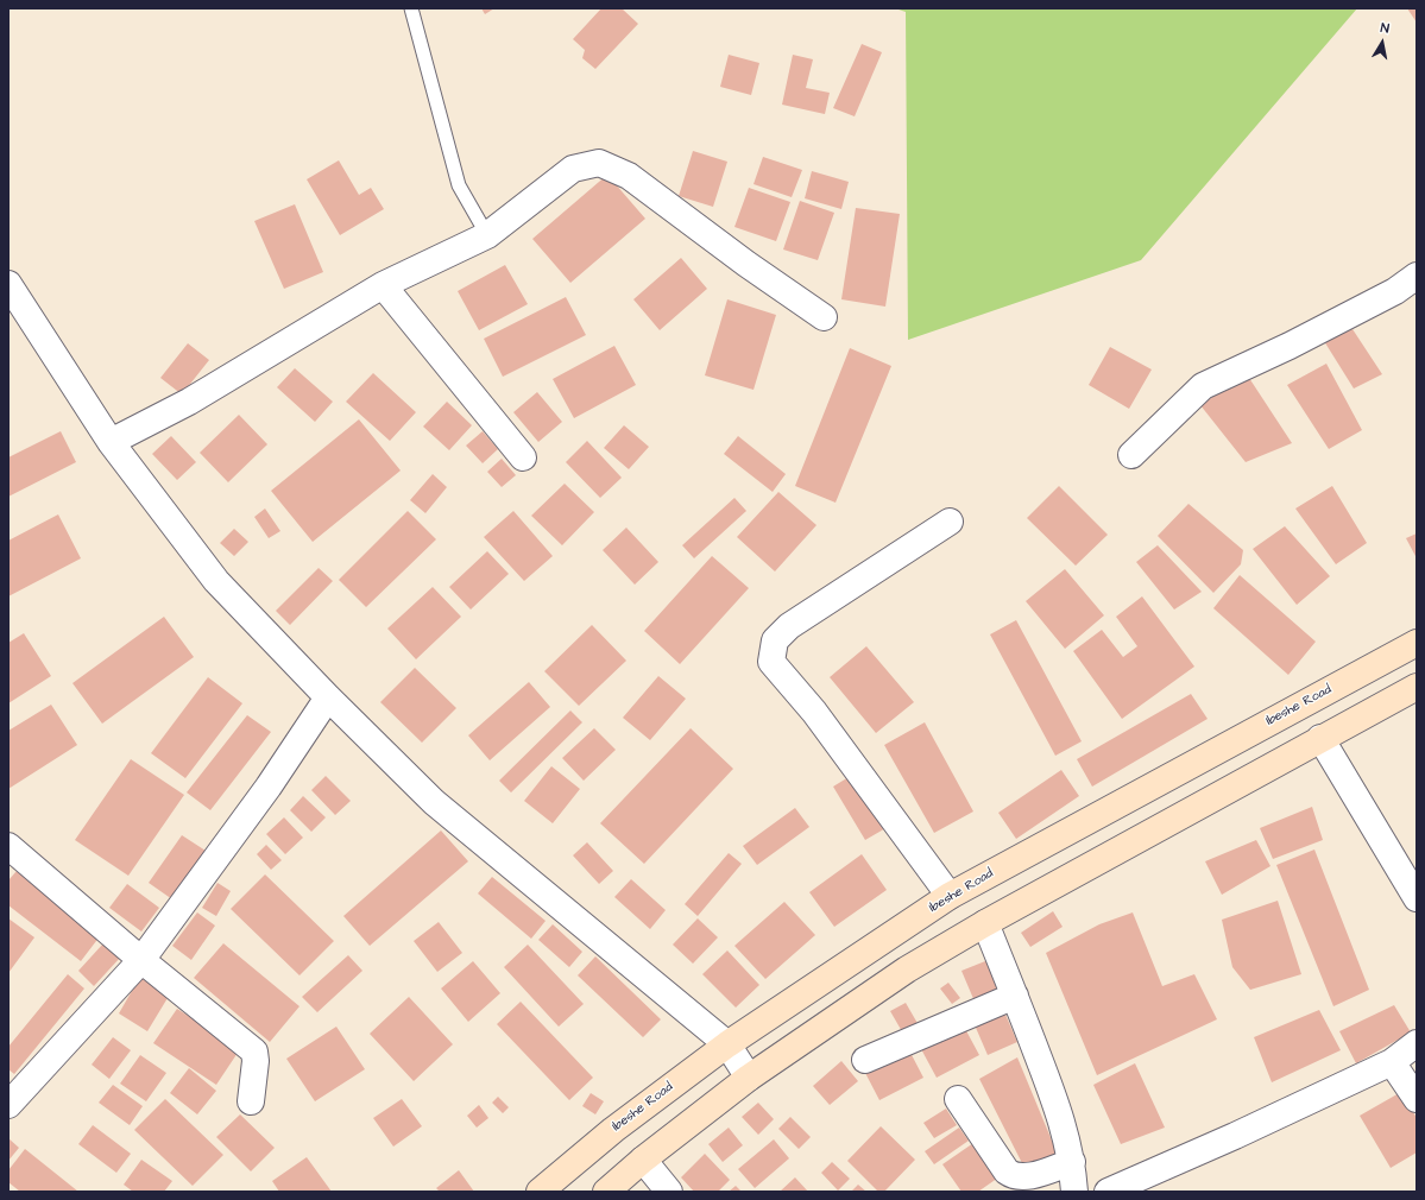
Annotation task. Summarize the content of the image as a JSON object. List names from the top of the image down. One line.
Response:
{"streets":{"main road":["Ibeshe Road"]},"north":"top"}
